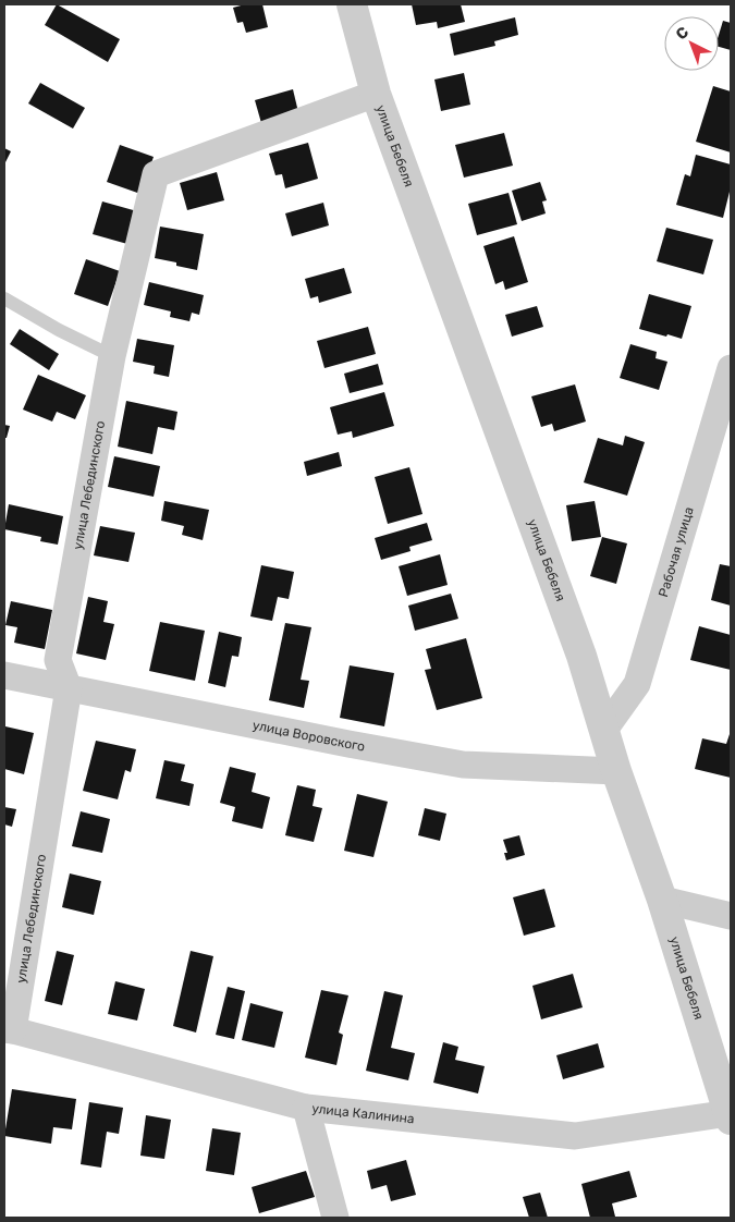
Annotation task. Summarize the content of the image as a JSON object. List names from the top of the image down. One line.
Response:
{"streets":{"street":["улица Бебеля","улица Лебединского","Рабочая улица","улица Воровского","улица Калинина"]},"crossings":[["улица Бебеля","улица Лебединского"],["улица Бебеля","Рабочая улица"],["улица Бебеля","улица Воровского"],["улица Бебеля","улица Калинина"],["улица Лебединского","улица Воровского"],["улица Лебединского","улица Калинина"]],"north":"top left"}
